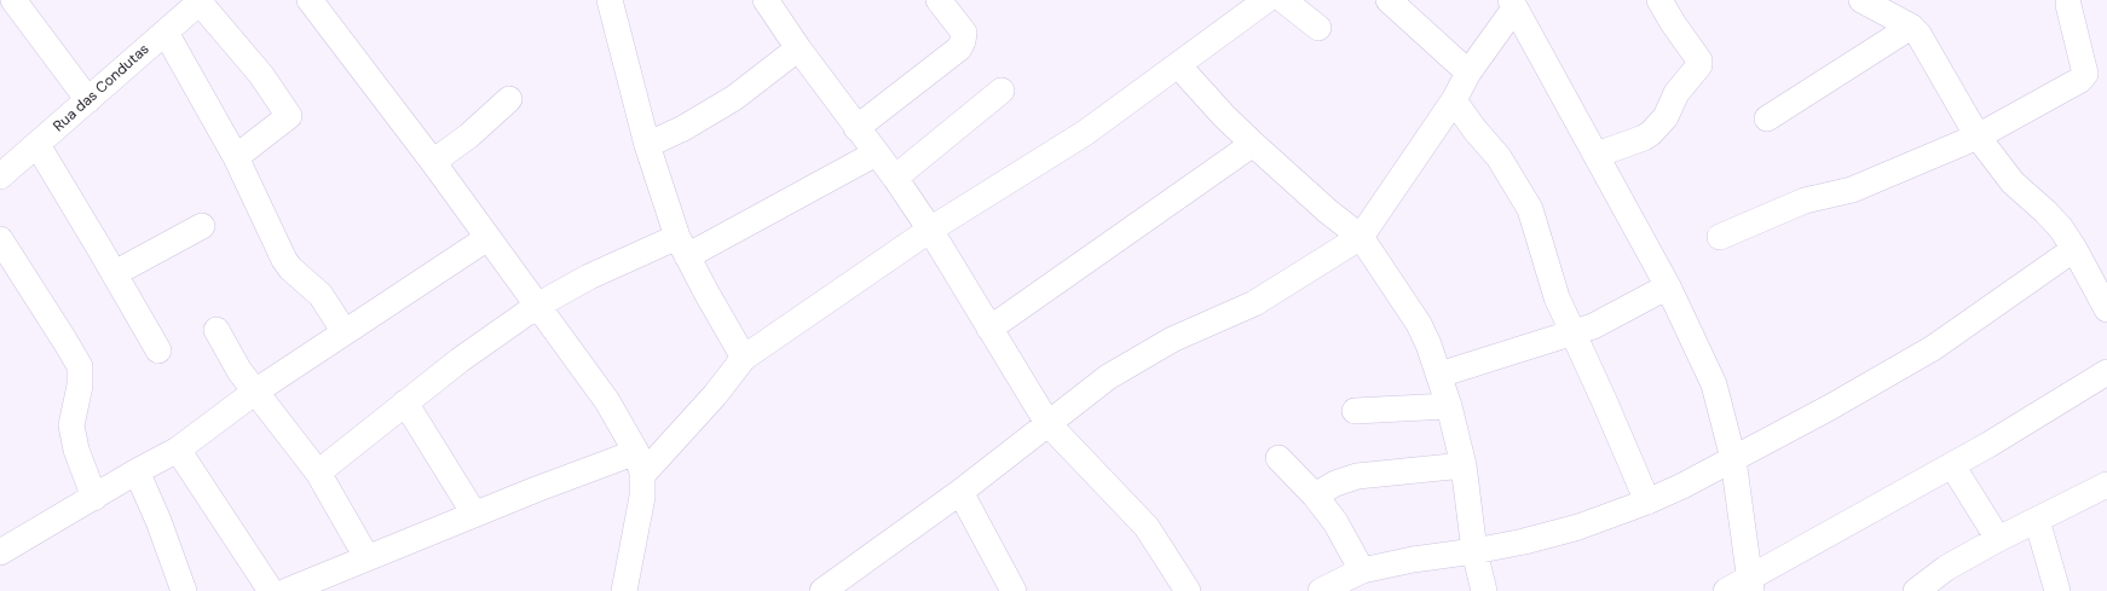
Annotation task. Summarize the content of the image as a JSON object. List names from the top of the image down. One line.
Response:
{"streets":{"street":["Rua das Condutas"]}}
